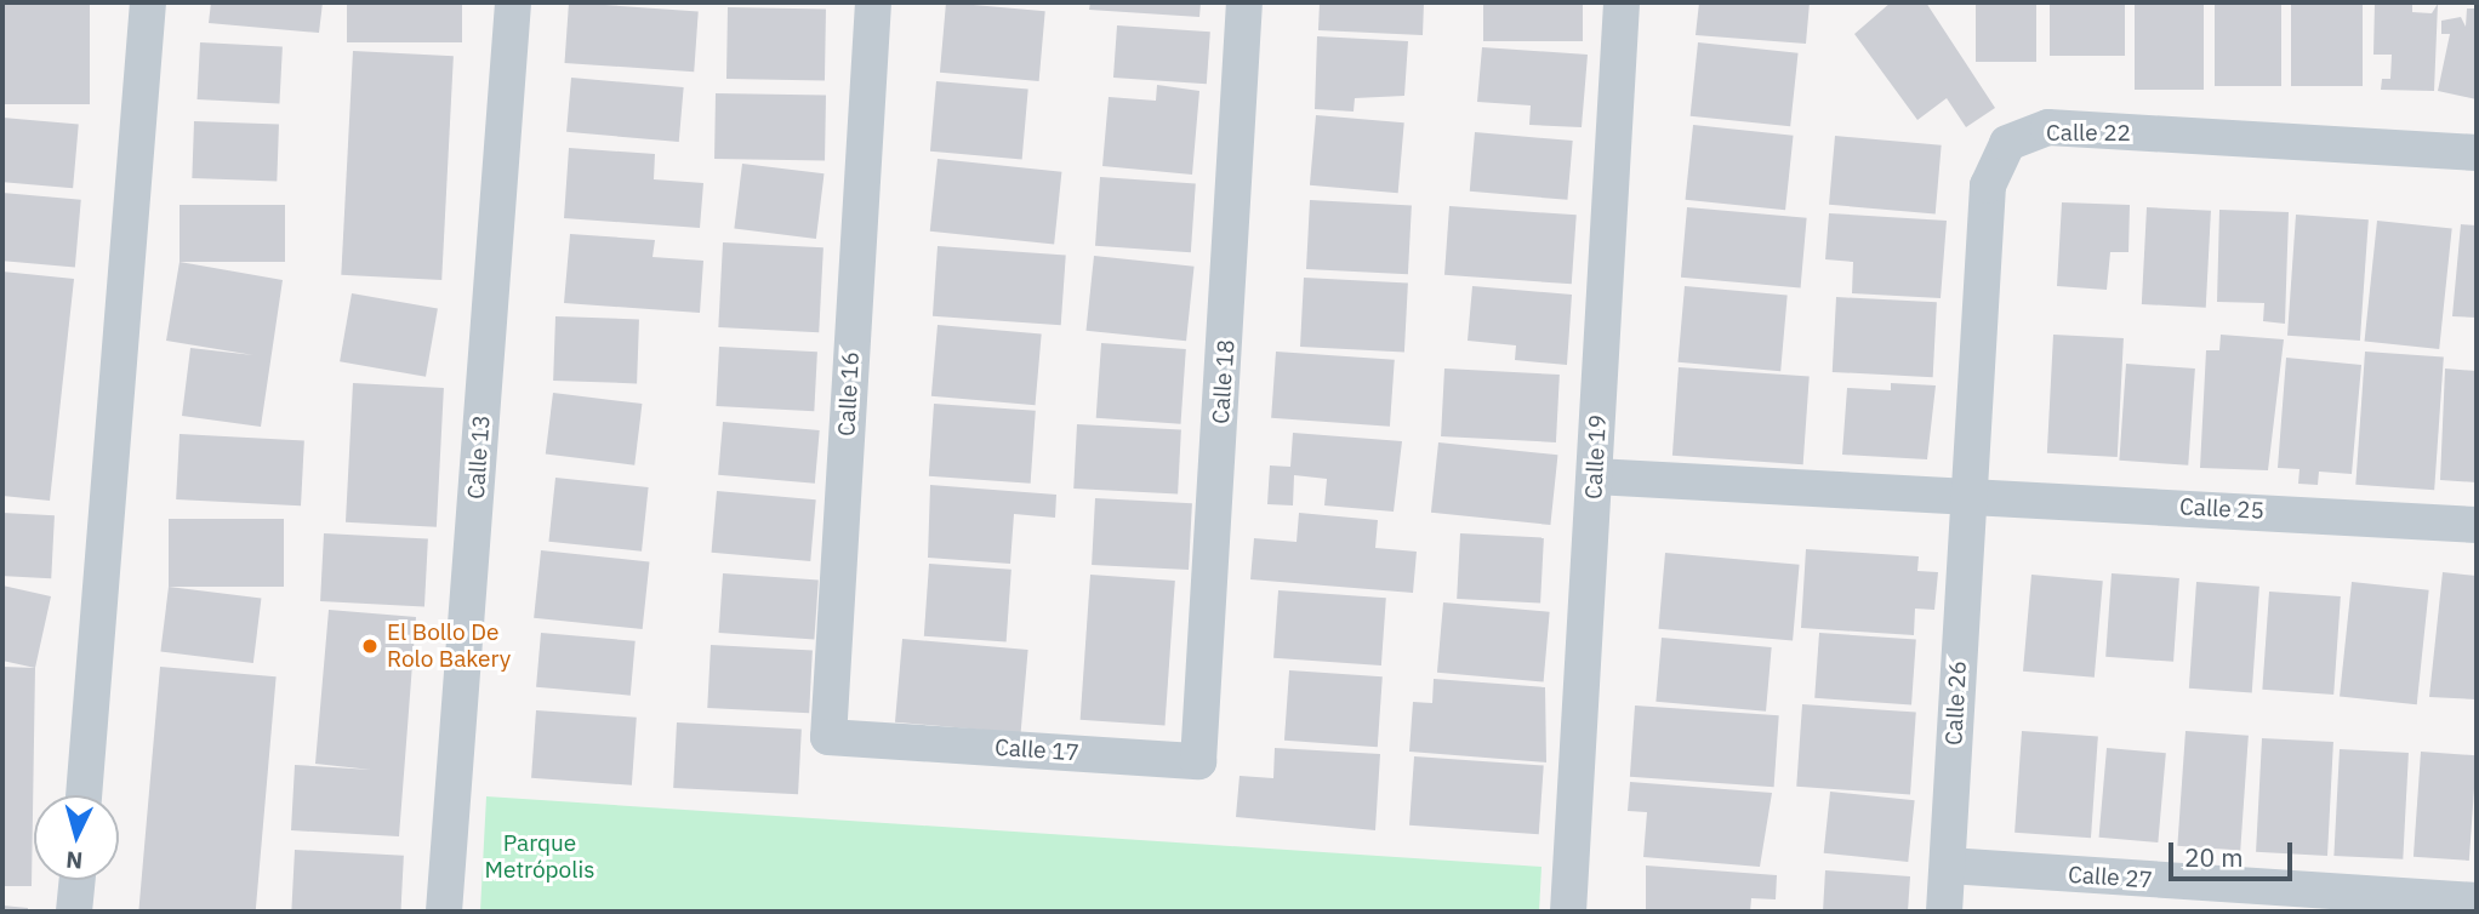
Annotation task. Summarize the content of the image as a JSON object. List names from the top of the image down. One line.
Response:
{"streets":{"street":["Calle 22","Calle 18","Calle 16","Calle 13","Calle 19","Calle 25","Calle 26","Calle 17","Calle 27"]},"crossings":[["Calle 22","Calle 25"],["Calle 22","Calle 26"],["Calle 18","Calle 17"],["Calle 16","Calle 17"],["Calle 19","Calle 25"],["Calle 25","Calle 26"],["Calle 26","Calle 27"]],"parks":["Parque Metrópolis"],"places":["El Bollo De Rolo Bakery"],"scale_bar":"20 m","north":"bottom"}
